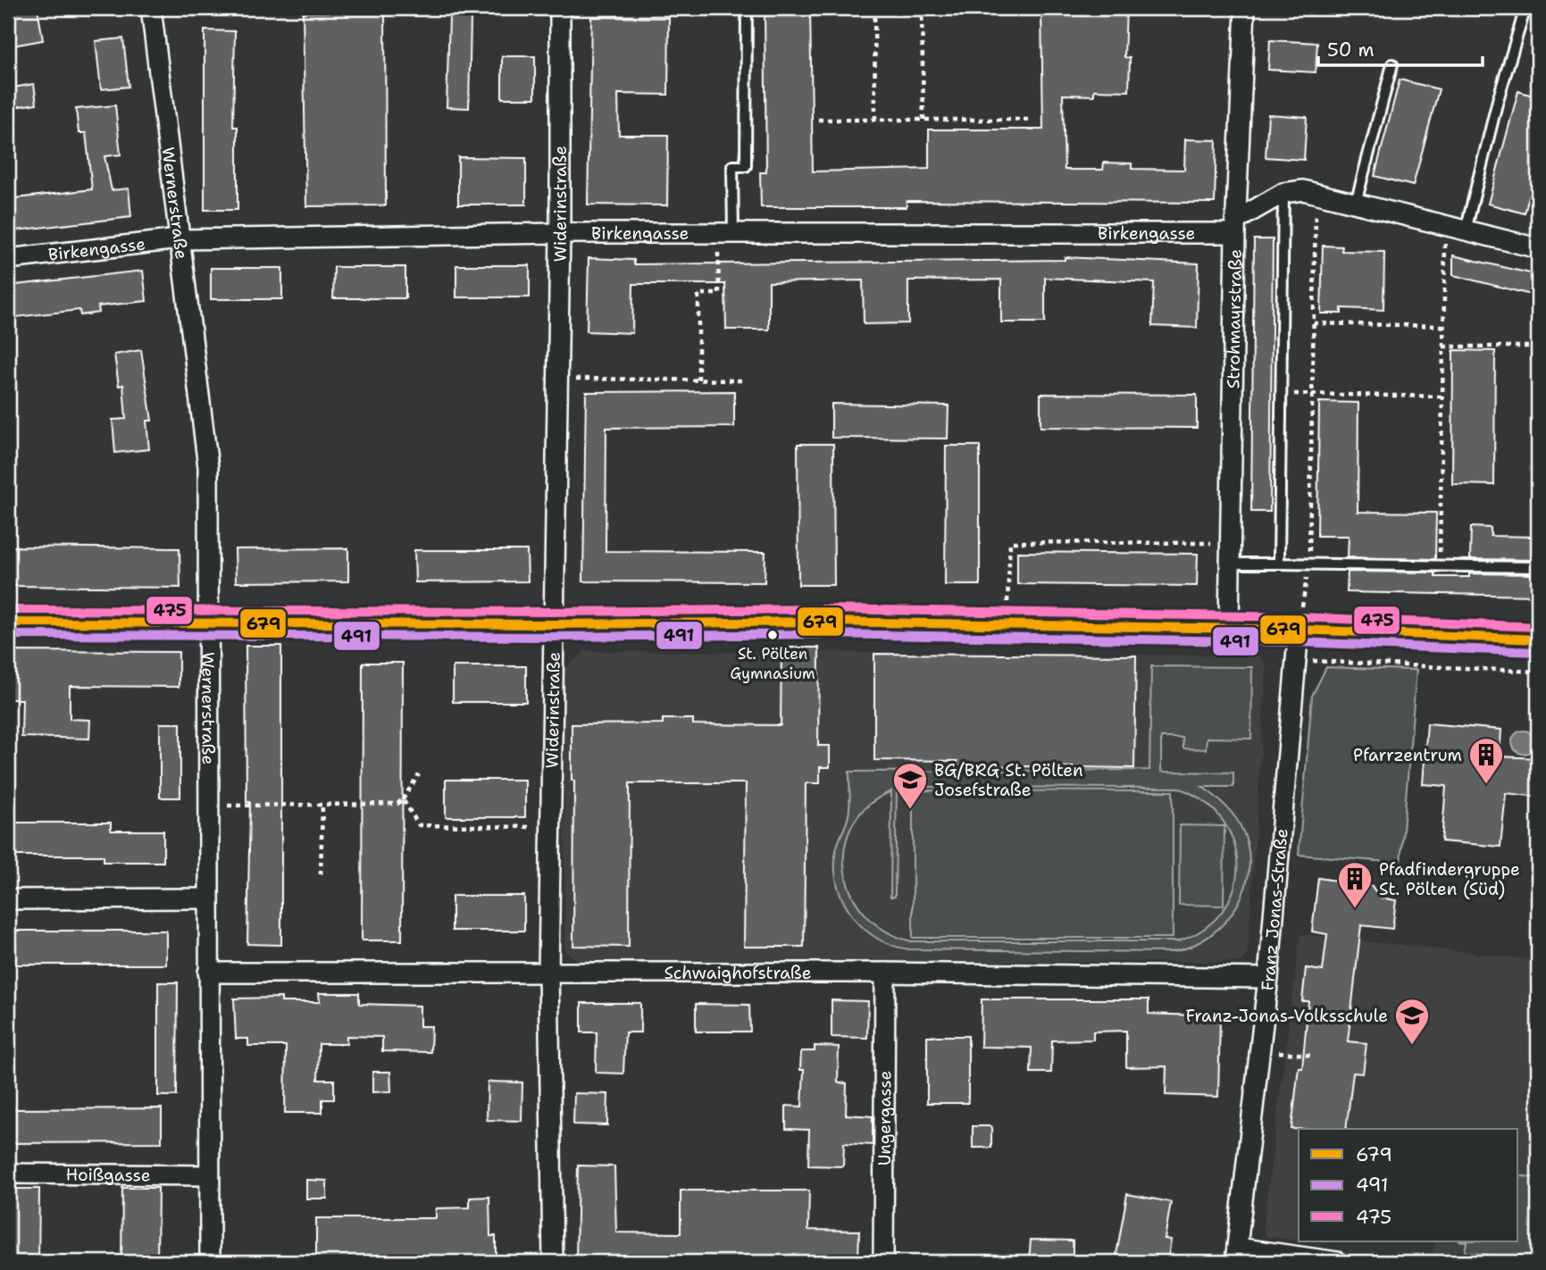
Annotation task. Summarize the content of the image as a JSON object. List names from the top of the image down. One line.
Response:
{"streets":{"street":["Wernerstraße","Widerinstraße","Birkengasse","Strohmayrstraße","Franz Jonas-Straße","Schwaighofstraße","Ungergasse","Hoißgasse"]},"crossings":[["Wernerstraße","Birkengasse"],["Wernerstraße","Schwaighofstraße"],["Wernerstraße","Hoißgasse"],["Widerinstraße","Birkengasse"],["Widerinstraße","Schwaighofstraße"],["Birkengasse","Strohmayrstraße"],["Franz Jonas-Straße","Schwaighofstraße"],["Schwaighofstraße","Ungergasse"]],"places":{"other":["St. Pölten Gymnasium"],"building":["Pfarrzentrum","Pfadfindergruppe St. Pölten (Süd)"],"school or university":["BG/BRG St. Pölten Josefstraße","Franz-Jonas-Volksschule"]},"lines":["transit line 475","transit line 679","transit line 491"],"legend":["679","491","475"],"scale_bar":"50 m"}
